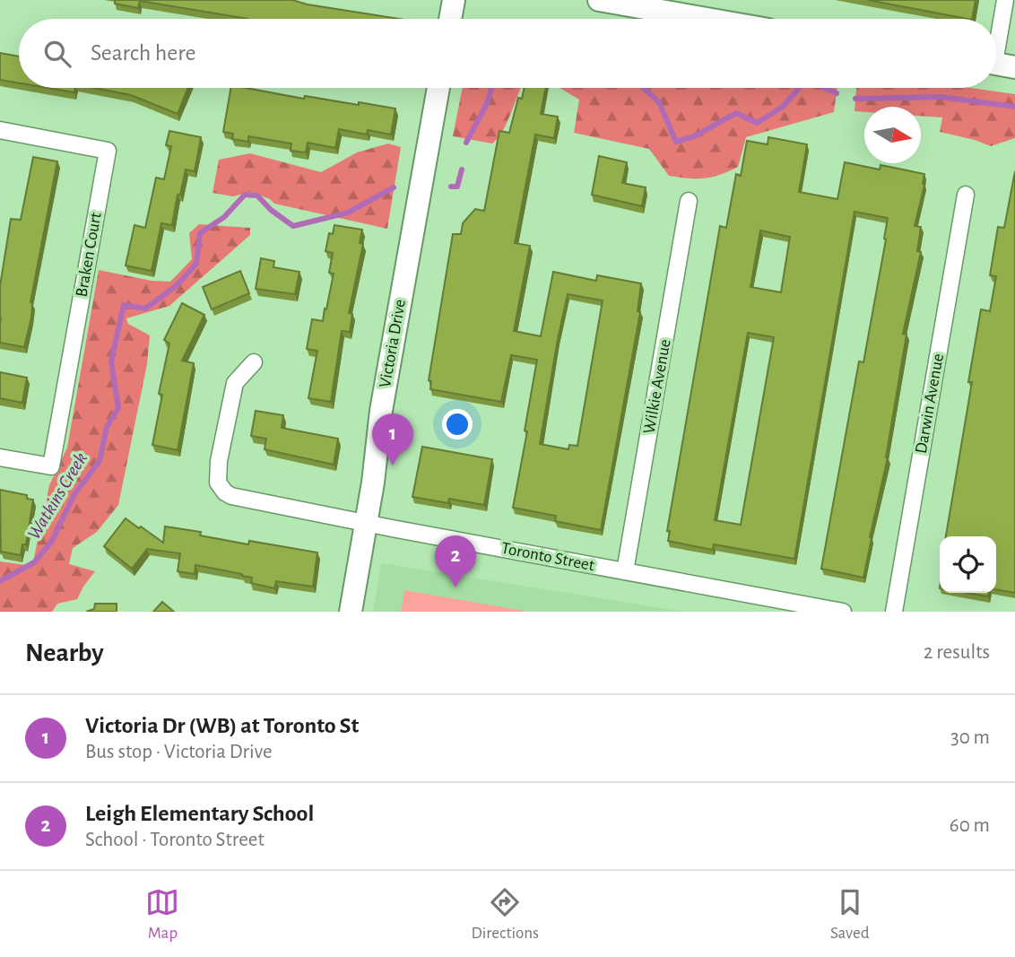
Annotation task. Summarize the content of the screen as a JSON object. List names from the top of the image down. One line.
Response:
{"streets":{"main road":["Victoria Drive"],"street":["Braken Court","Wilkie Avenue","Darwin Avenue","Toronto Street"]},"crossings":[["Victoria Drive","Toronto Street"],["Wilkie Avenue","Toronto Street"]],"water":["Watkins Creek"],"north":"right","page":{"search":"Search here","pins":["1","2"],"heading":["Nearby","2 results"],"list":[{"mark":"1","name":"Victoria Dr (WB) at Toronto St","note":"Bus stop · Victoria Drive","value":"30 m"},{"mark":"2","name":"Leigh Elementary School","note":"School · Toronto Street","value":"60 m"}],"nav":["Map","Directions","Saved"]}}
